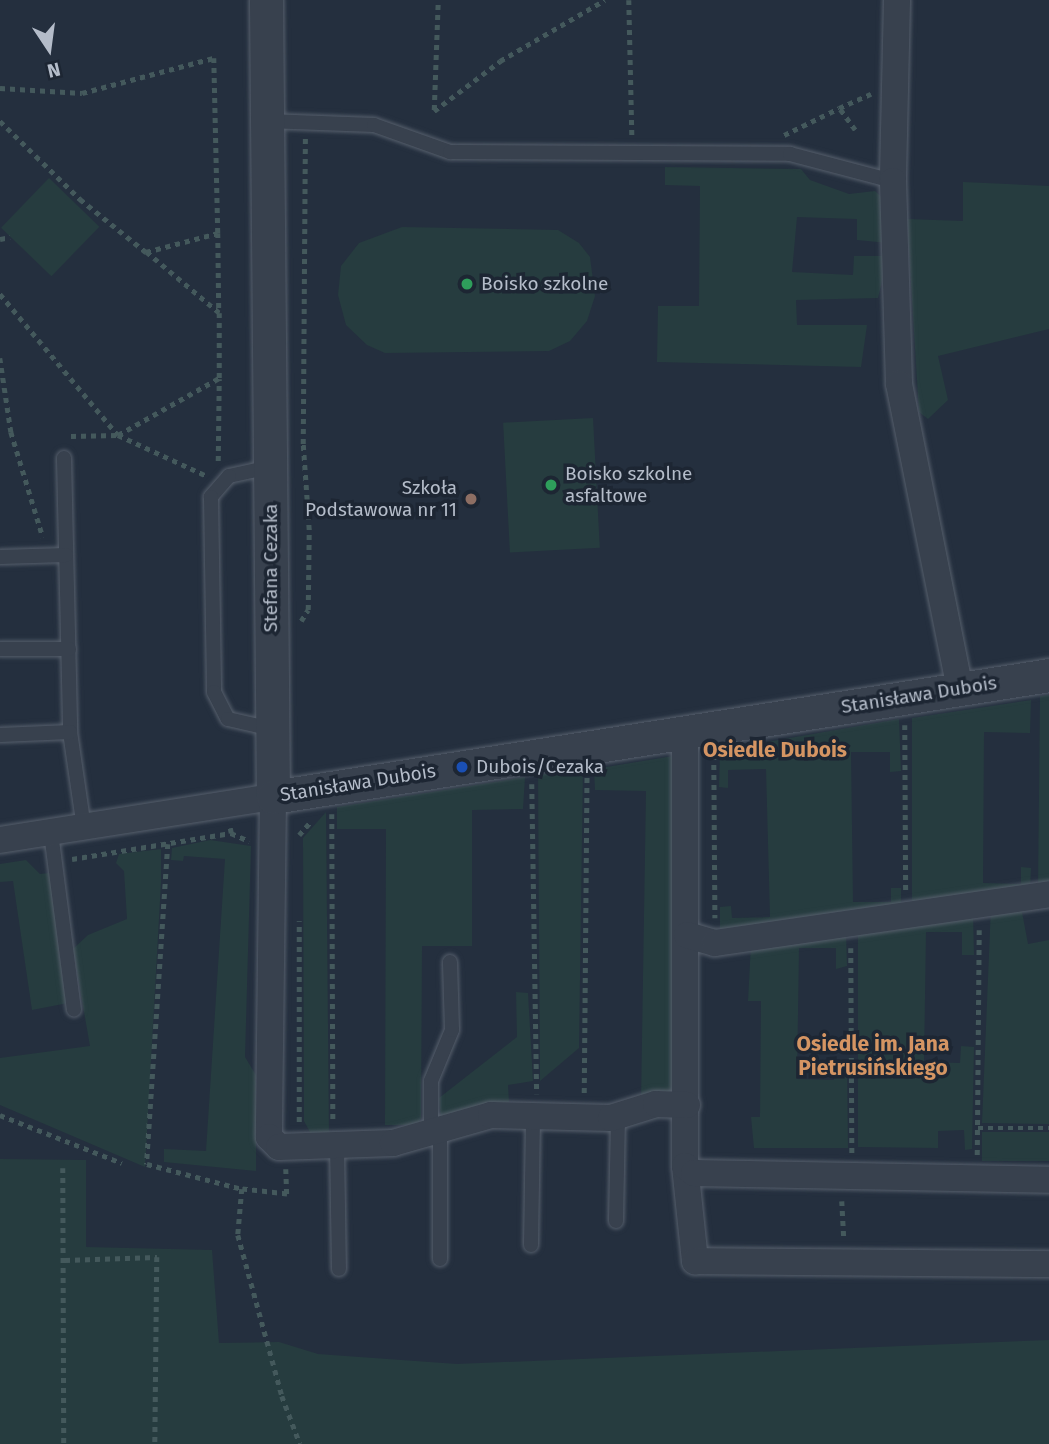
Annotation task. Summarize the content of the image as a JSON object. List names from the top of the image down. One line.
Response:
{"streets":{"street":["Stefana Cezaka","Stanisława Dubois"]},"crossings":[["Stefana Cezaka","Stanisława Dubois"]],"districts":["Osiedle Dubois","Osiedle im. Jana Pietrusińskiego"],"places":["Boisko szkolne","Boisko szkolne asfaltowe","Szkoła Podstawowa nr 11","Dubois/Cezaka"],"north":"bottom"}
